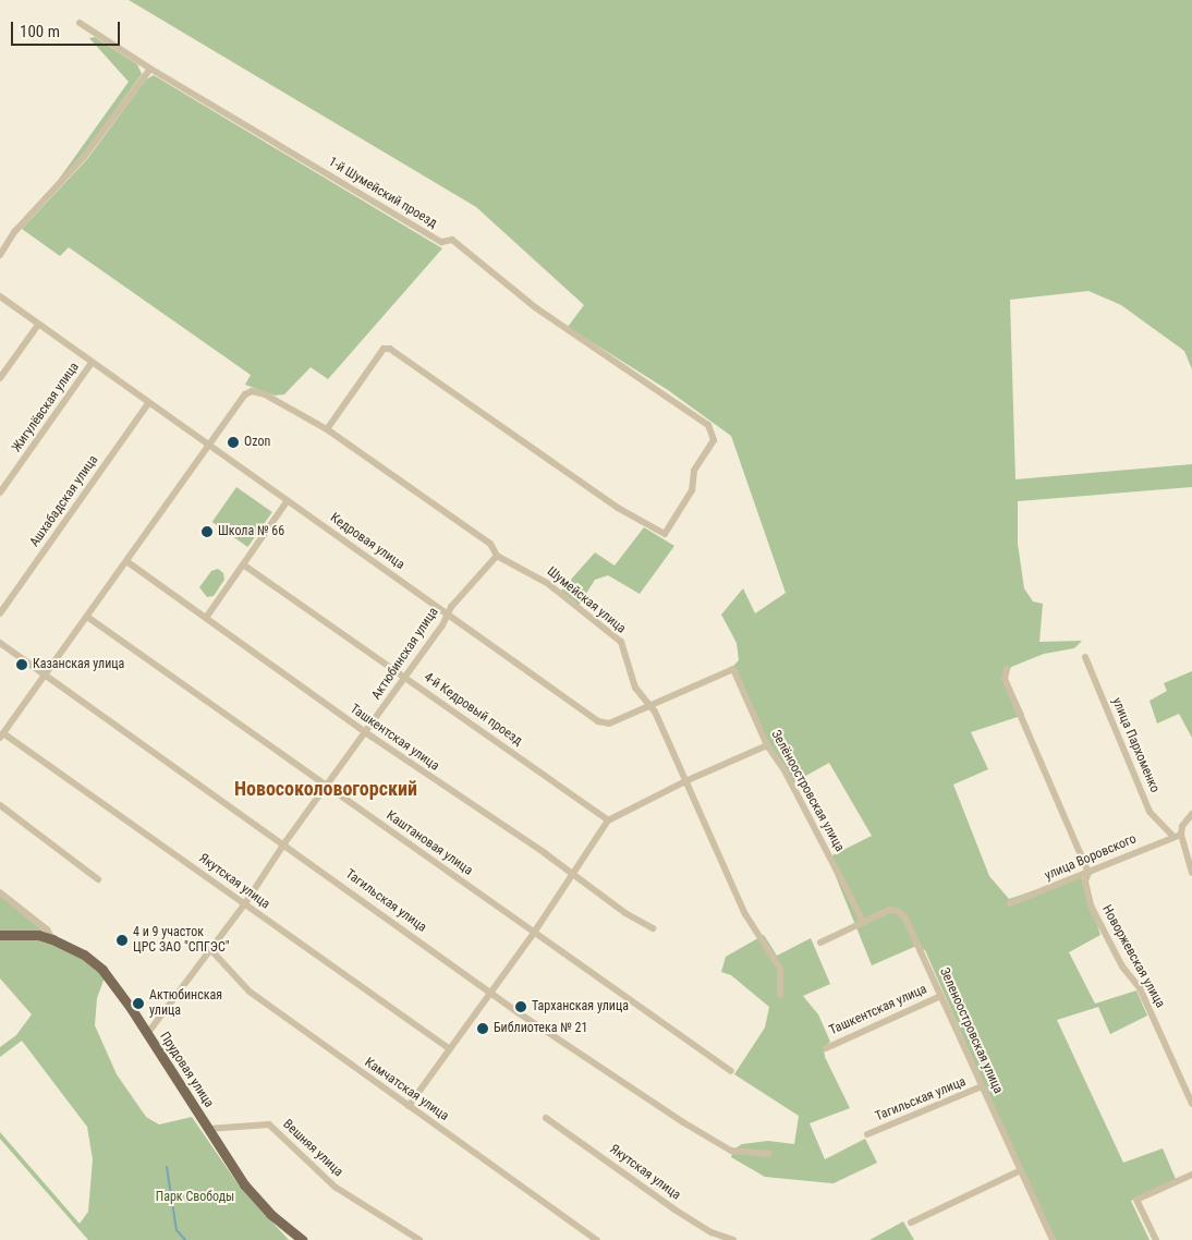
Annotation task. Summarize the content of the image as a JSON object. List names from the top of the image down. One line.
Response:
{"streets":{"main road":["Прудовая улица"],"street":["1-й Шумейский проезд","Жигулёвская улица","Ашхабадская улица","Кедровая улица","Шумейская улица","Актюбинская улица","4-й Кедровый проезд","Ташкентская улица","улица Пархоменко","Зелёноостровская улица","Каштановая улица","улица Воровского","Якутская улица","Тагильская улица","Новоржевская улица","Зеленоостровская улица","Камчатская улица","Вешняя улица"]},"crossings":[["1-й Шумейский проезд","Шумейская улица"],["Жигулёвская улица","Кедровая улица"],["Ашхабадская улица","Кедровая улица"],["Кедровая улица","Шумейская улица"],["Кедровая улица","Актюбинская улица"],["Кедровая улица","Зелёноостровская улица"],["Шумейская улица","Актюбинская улица"],["Актюбинская улица","4-й Кедровый проезд"],["Актюбинская улица","Ташкентская улица"],["Актюбинская улица","Каштановая улица"],["Актюбинская улица","Якутская улица"],["Актюбинская улица","Тагильская улица"],["Актюбинская улица","Прудовая улица"],["Актюбинская улица","Камчатская улица"],["Ташкентская улица","Зеленоостровская улица"],["улица Пархоменко","улица Воровского"],["Зелёноостровская улица","Зеленоостровская улица"],["улица Воровского","Новоржевская улица"],["Тагильская улица","Зеленоостровская улица"],["Прудовая улица","Вешняя улица"]],"districts":["Новосоколовогорский"],"parks":["Парк Свободы"],"places":["Ozon","Школа № 66","Казанская улица","4 и 9 участок ЦРС ЗАО \"СПГЭС\"","Актюбинская улица","Тарханская улица","Библиотека № 21"],"scale_bar":"100 m"}
